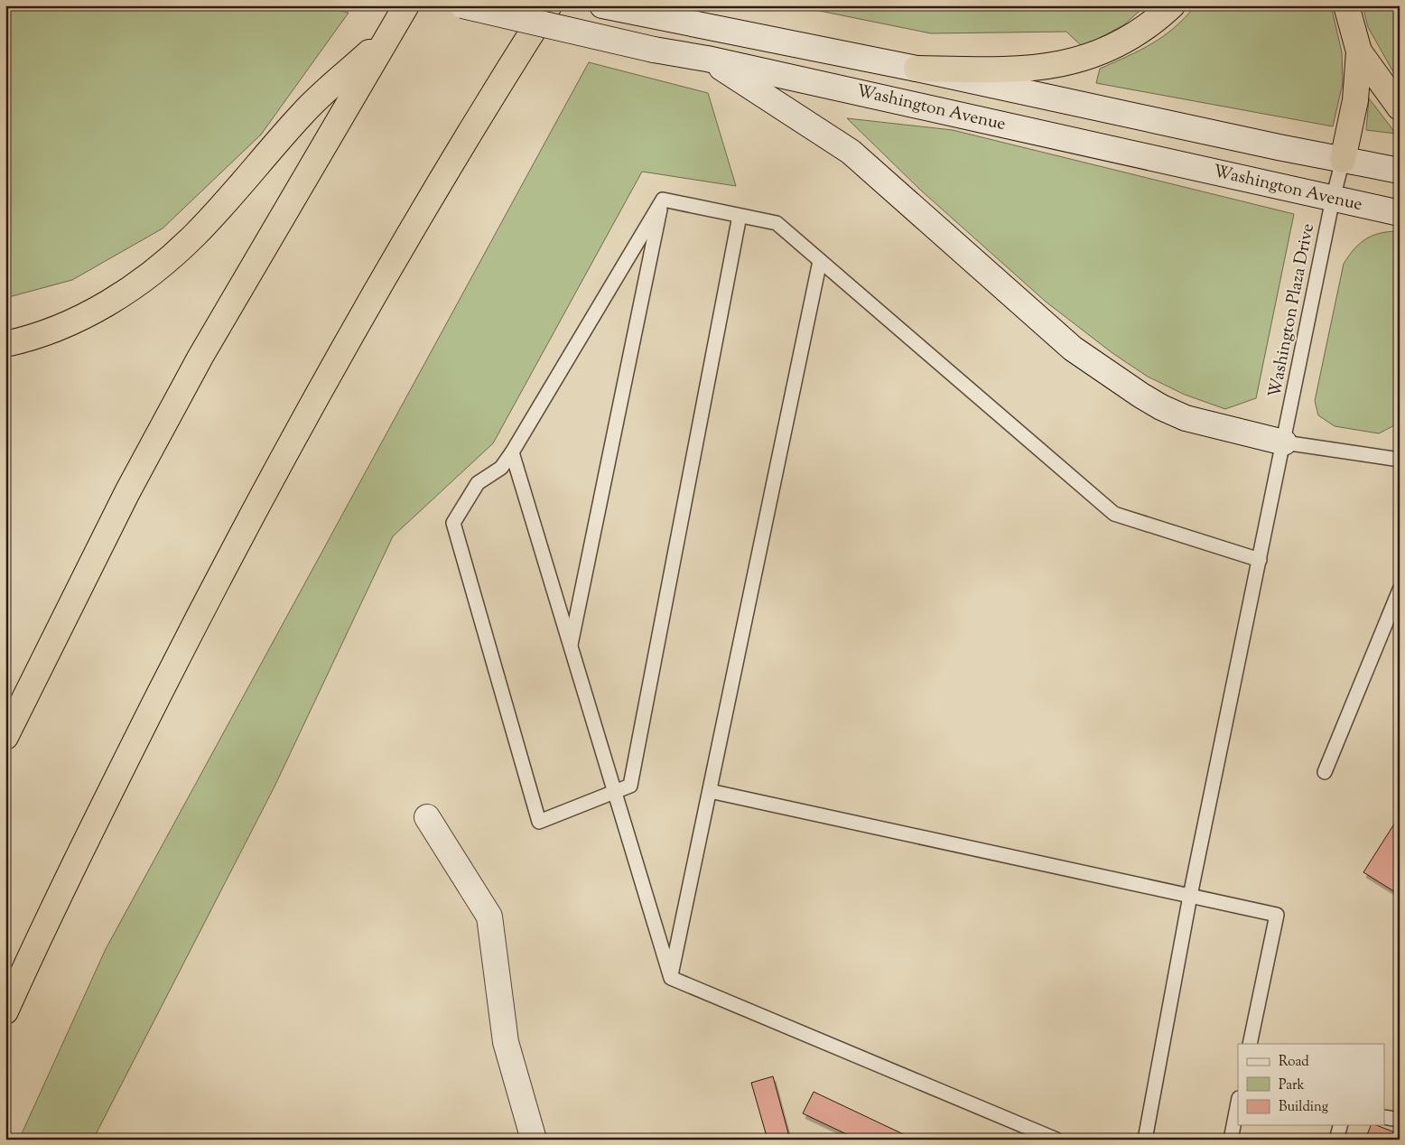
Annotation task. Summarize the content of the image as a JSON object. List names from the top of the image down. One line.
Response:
{"streets":{"main road":["Washington Avenue"],"lane":["Washington Plaza Drive"]},"crossings":[["Washington Avenue","Washington Plaza Drive"]],"legend":["Road","Park","Building"]}
